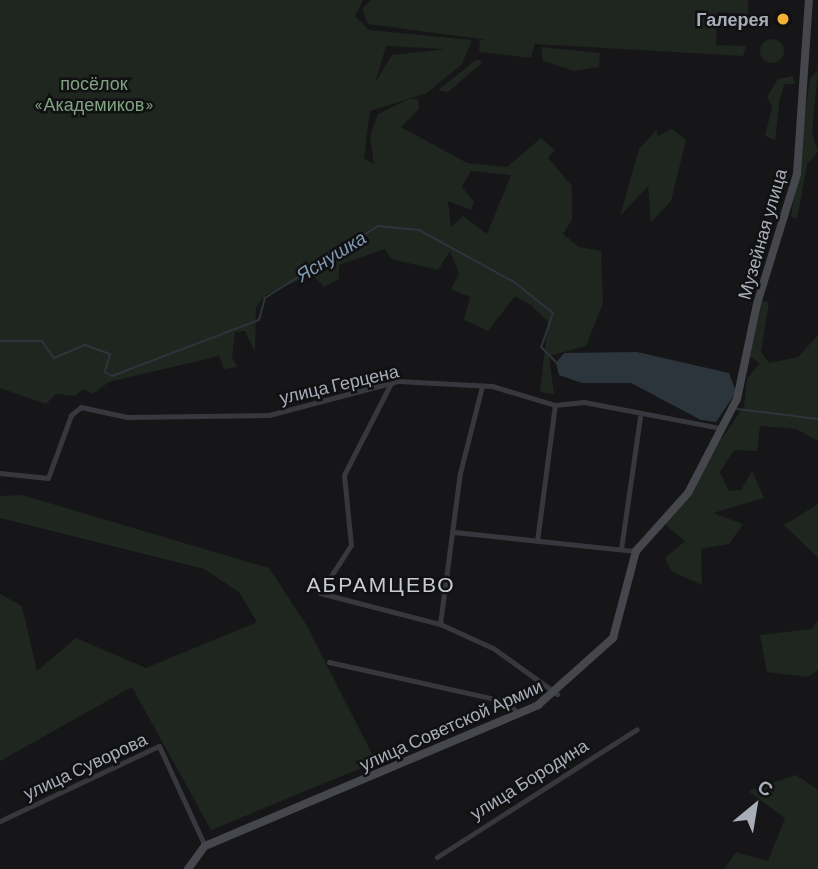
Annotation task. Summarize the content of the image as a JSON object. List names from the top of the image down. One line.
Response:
{"streets":{"street":["Музейная улица","улица Герцена","улица Советской Армии","улица Суворова","улица Бородина"]},"crossings":[["Музейная улица","улица Герцена"],["Музейная улица","улица Советской Армии"],["улица Герцена","улица Советской Армии"],["улица Советской Армии","улица Суворова"]],"districts":["АБРАМЦЕВО"],"water":["Яснушка"],"parks":["посёлок «Академиков»"],"places":["Галерея"],"north":"top right"}
